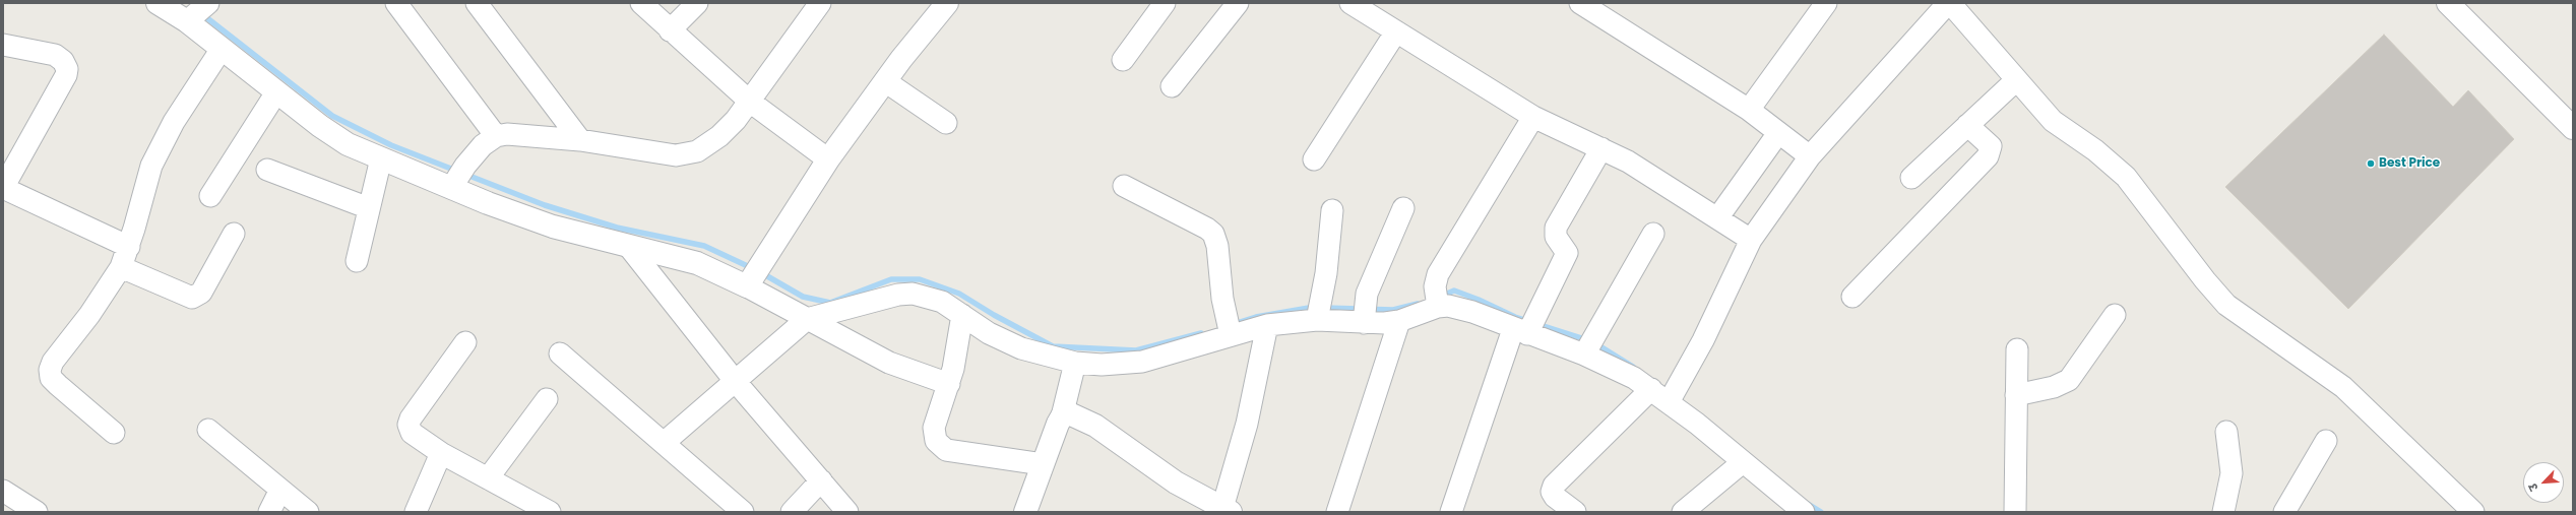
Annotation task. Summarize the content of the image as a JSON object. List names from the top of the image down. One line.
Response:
{"places":["Best Price"],"north":"bottom left"}
